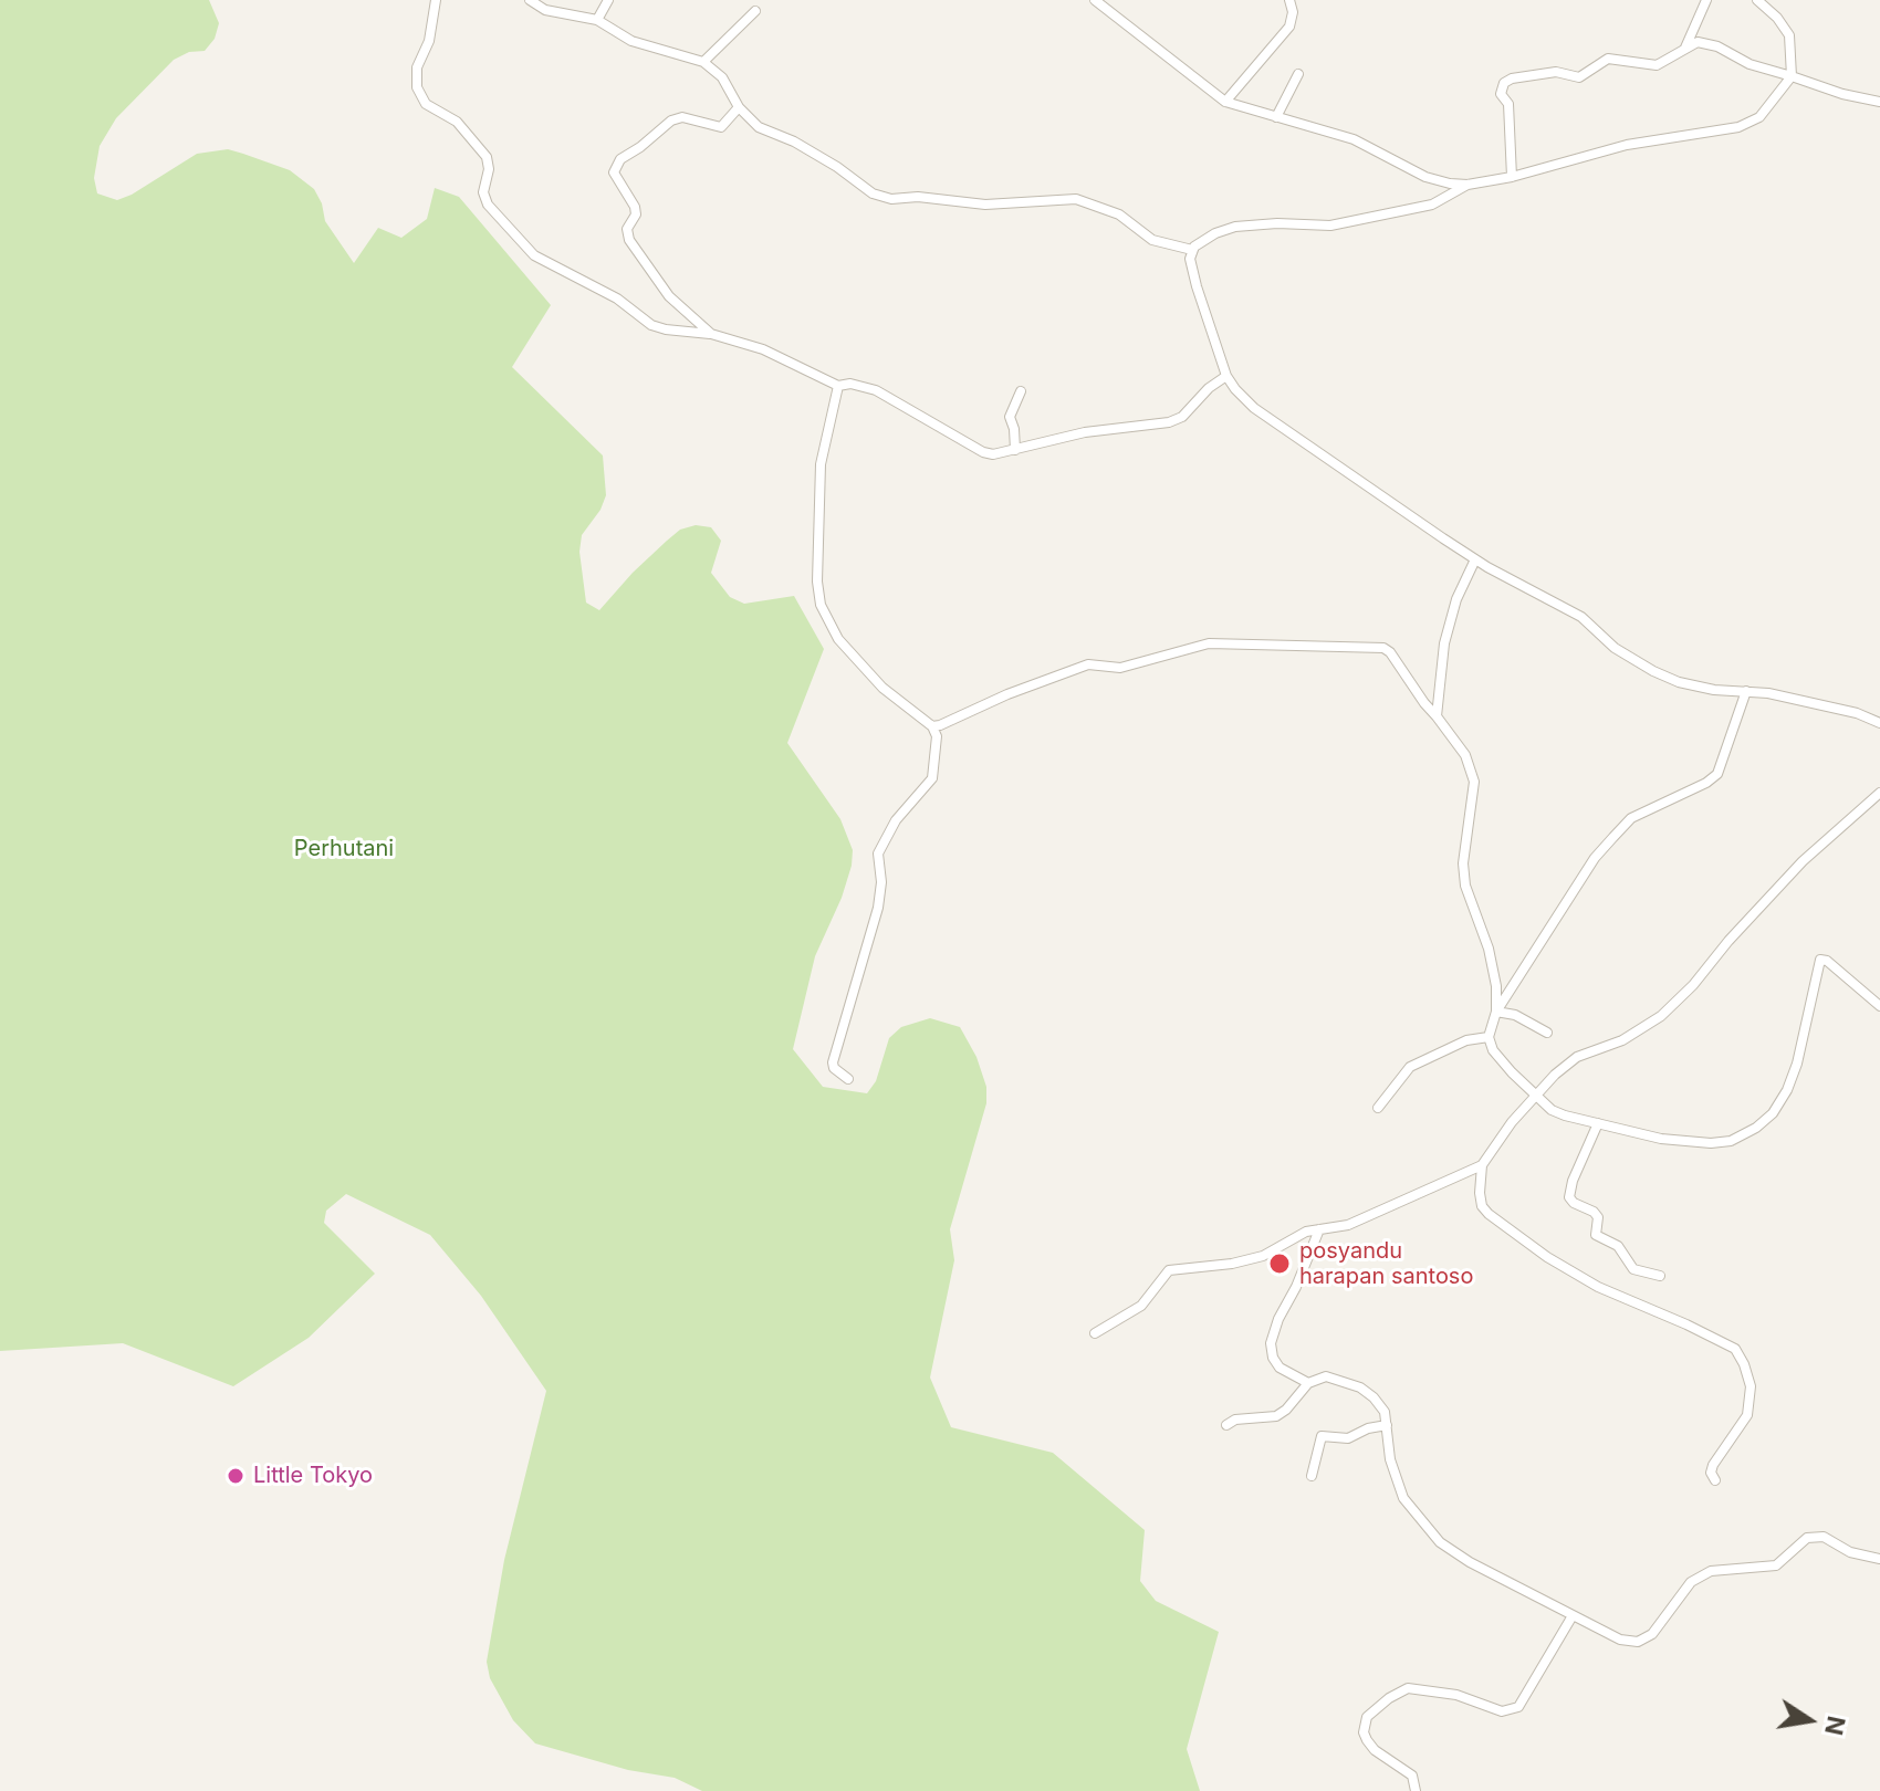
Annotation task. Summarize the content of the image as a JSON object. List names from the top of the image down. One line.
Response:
{"parks":["Perhutani"],"places":["posyandu harapan santoso","Little Tokyo"],"north":"right"}
